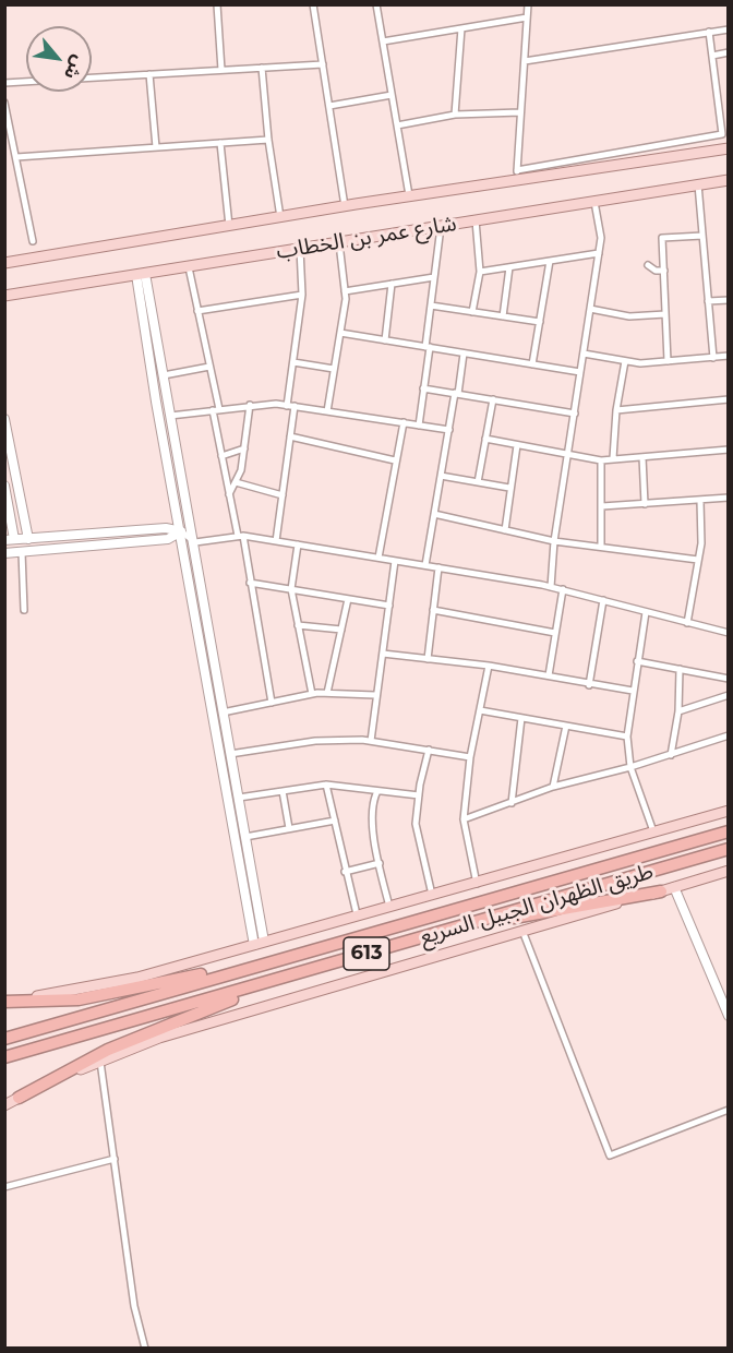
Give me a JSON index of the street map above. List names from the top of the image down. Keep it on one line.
{"streets":{"highway":["طريق الظهران الجبيل السريع","613"],"main road":["شارع عمر بن الخطاب"]},"north":"bottom right"}
